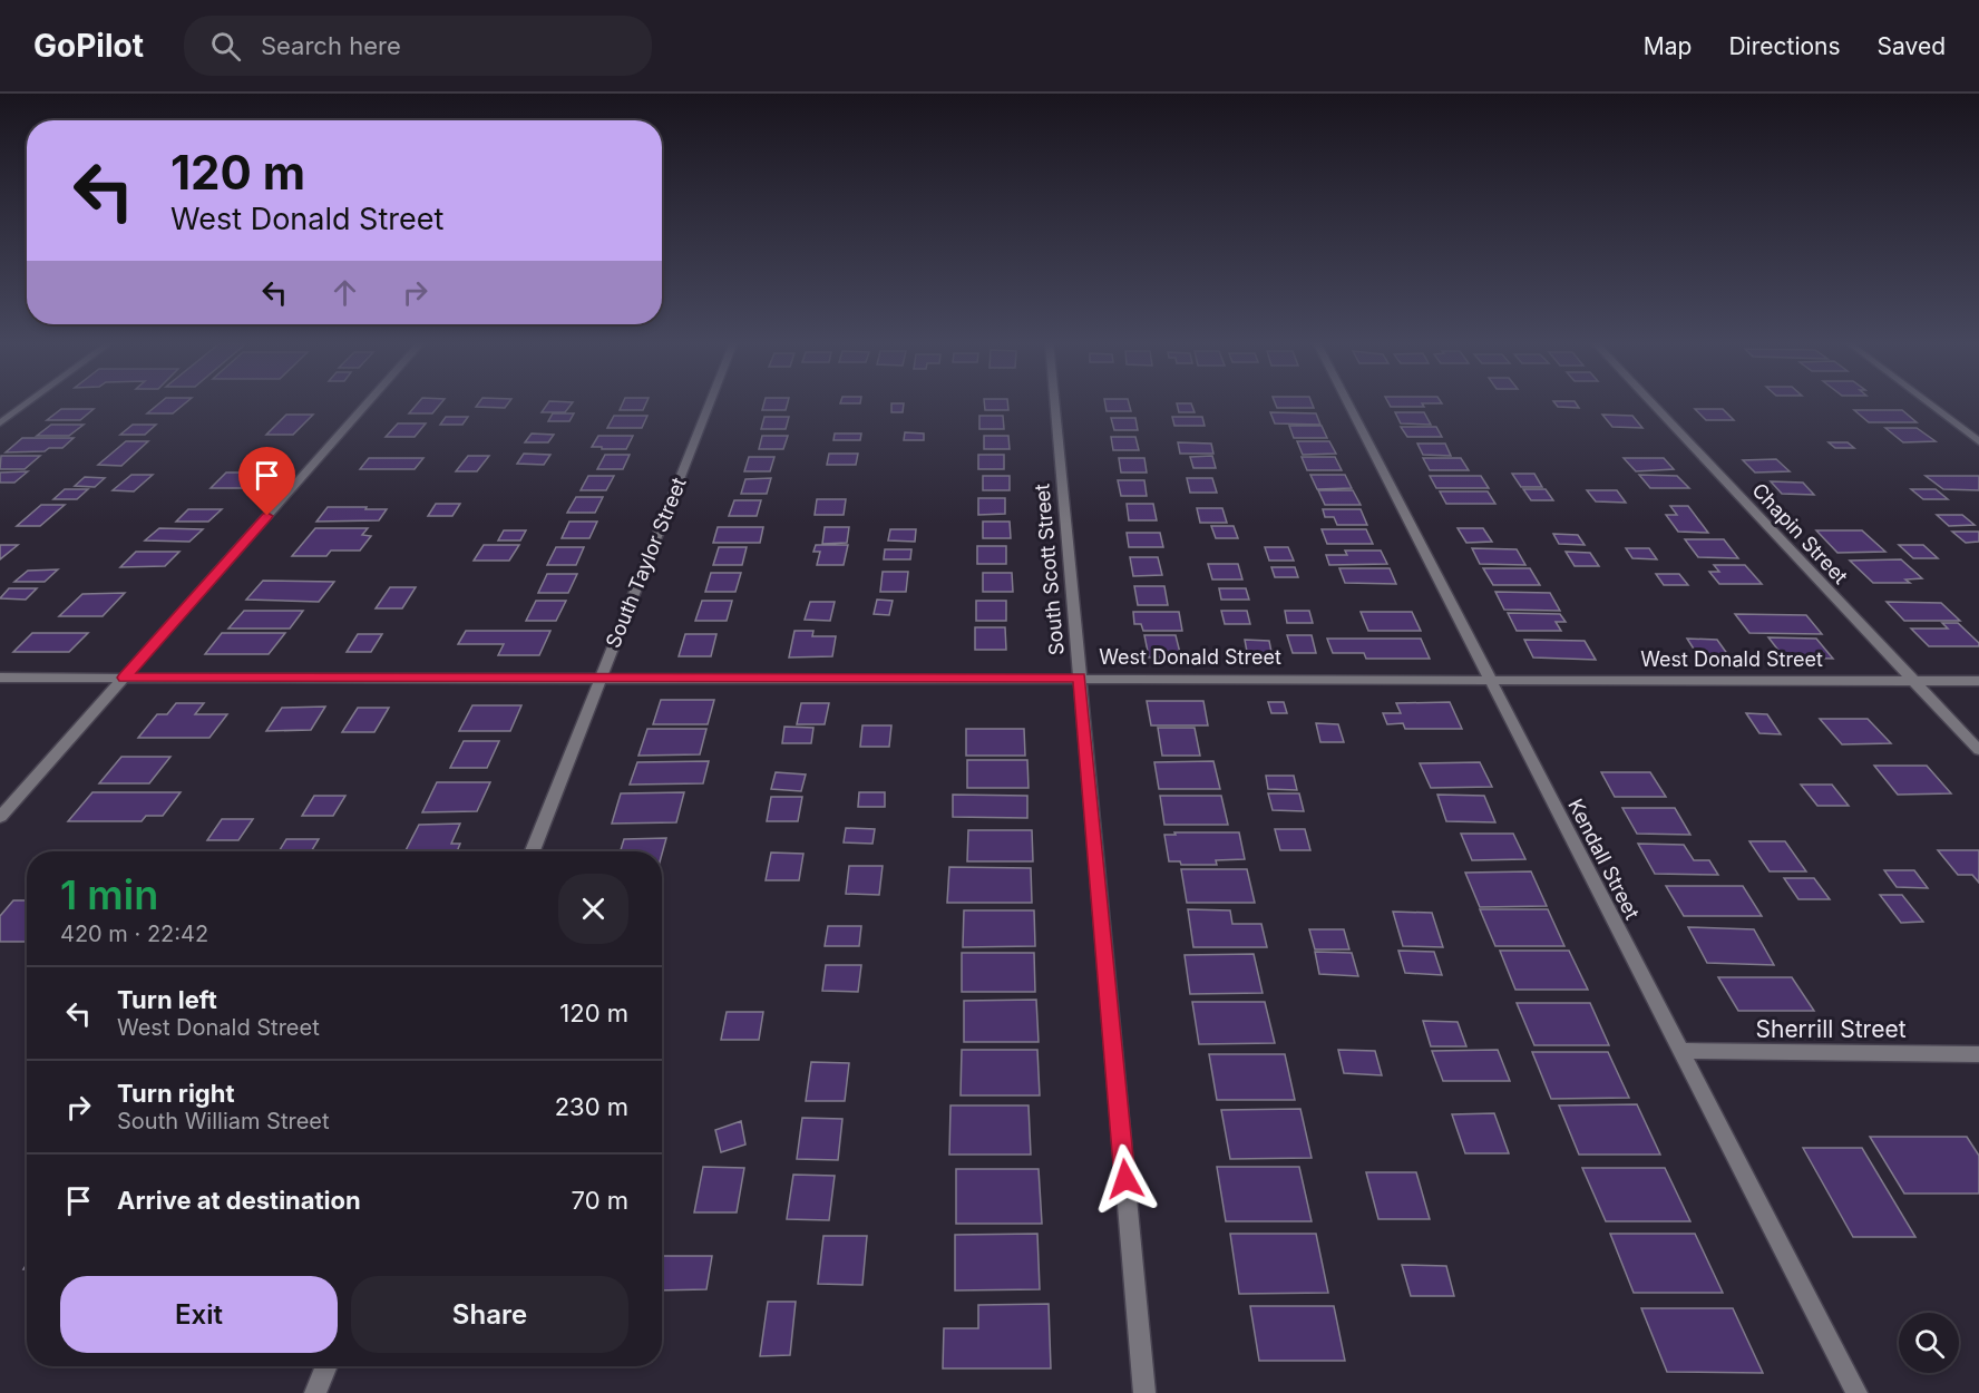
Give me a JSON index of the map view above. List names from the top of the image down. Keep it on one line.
{"streets":{"street":["Chapin Street","South Taylor Street","South Scott Street","West Donald Street","Kendall Street","Sherrill Street"]},"crossings":[["Chapin Street","West Donald Street"],["South Taylor Street","West Donald Street"],["South Scott Street","West Donald Street"],["West Donald Street","Kendall Street"],["Kendall Street","Sherrill Street"]],"page":{"header":"GoPilot","search":"Search here","nav":["Map","Directions","Saved"],"turn":["120 m","West Donald Street"],"heading":["1 min","420 m · 22:42"],"list":[{"name":"Turn left","note":"West Donald Street","value":"120 m"},{"name":"Turn right","note":"South William Street","value":"230 m"},{"name":"Arrive at destination","value":"70 m"}],"buttons":["Exit","Share"]}}
